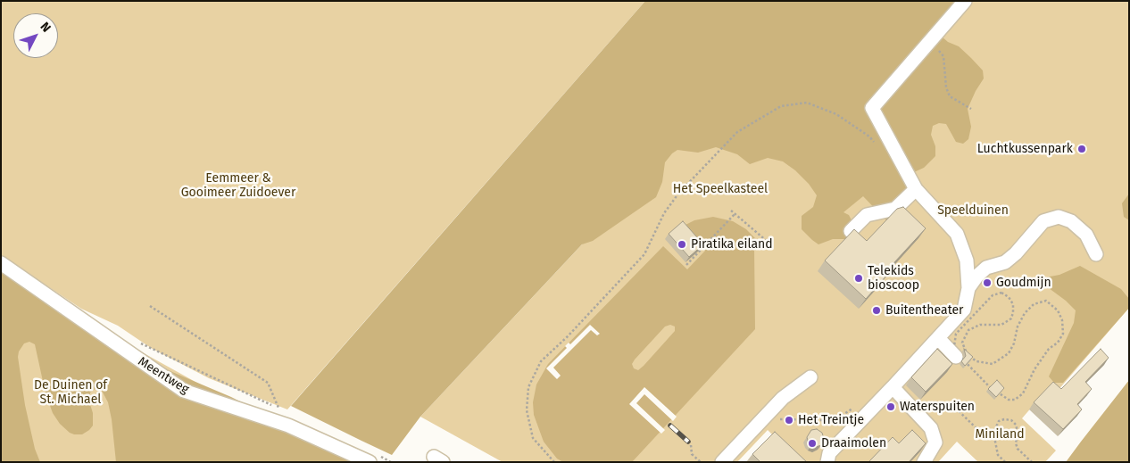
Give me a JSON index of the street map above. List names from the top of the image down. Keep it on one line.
{"streets":{"street":["Meentweg"]},"parks":["Eemmeer & Gooimeer Zuidoever","Het Speelkasteel","Speelduinen","De Duinen of St. Michael","Miniland"],"places":["Luchtkussenpark","Piratika eiland","Telekids bioscoop","Goudmijn","Buitentheater","Waterspuiten","Het Treintje","Draaimolen"],"north":"top right"}
